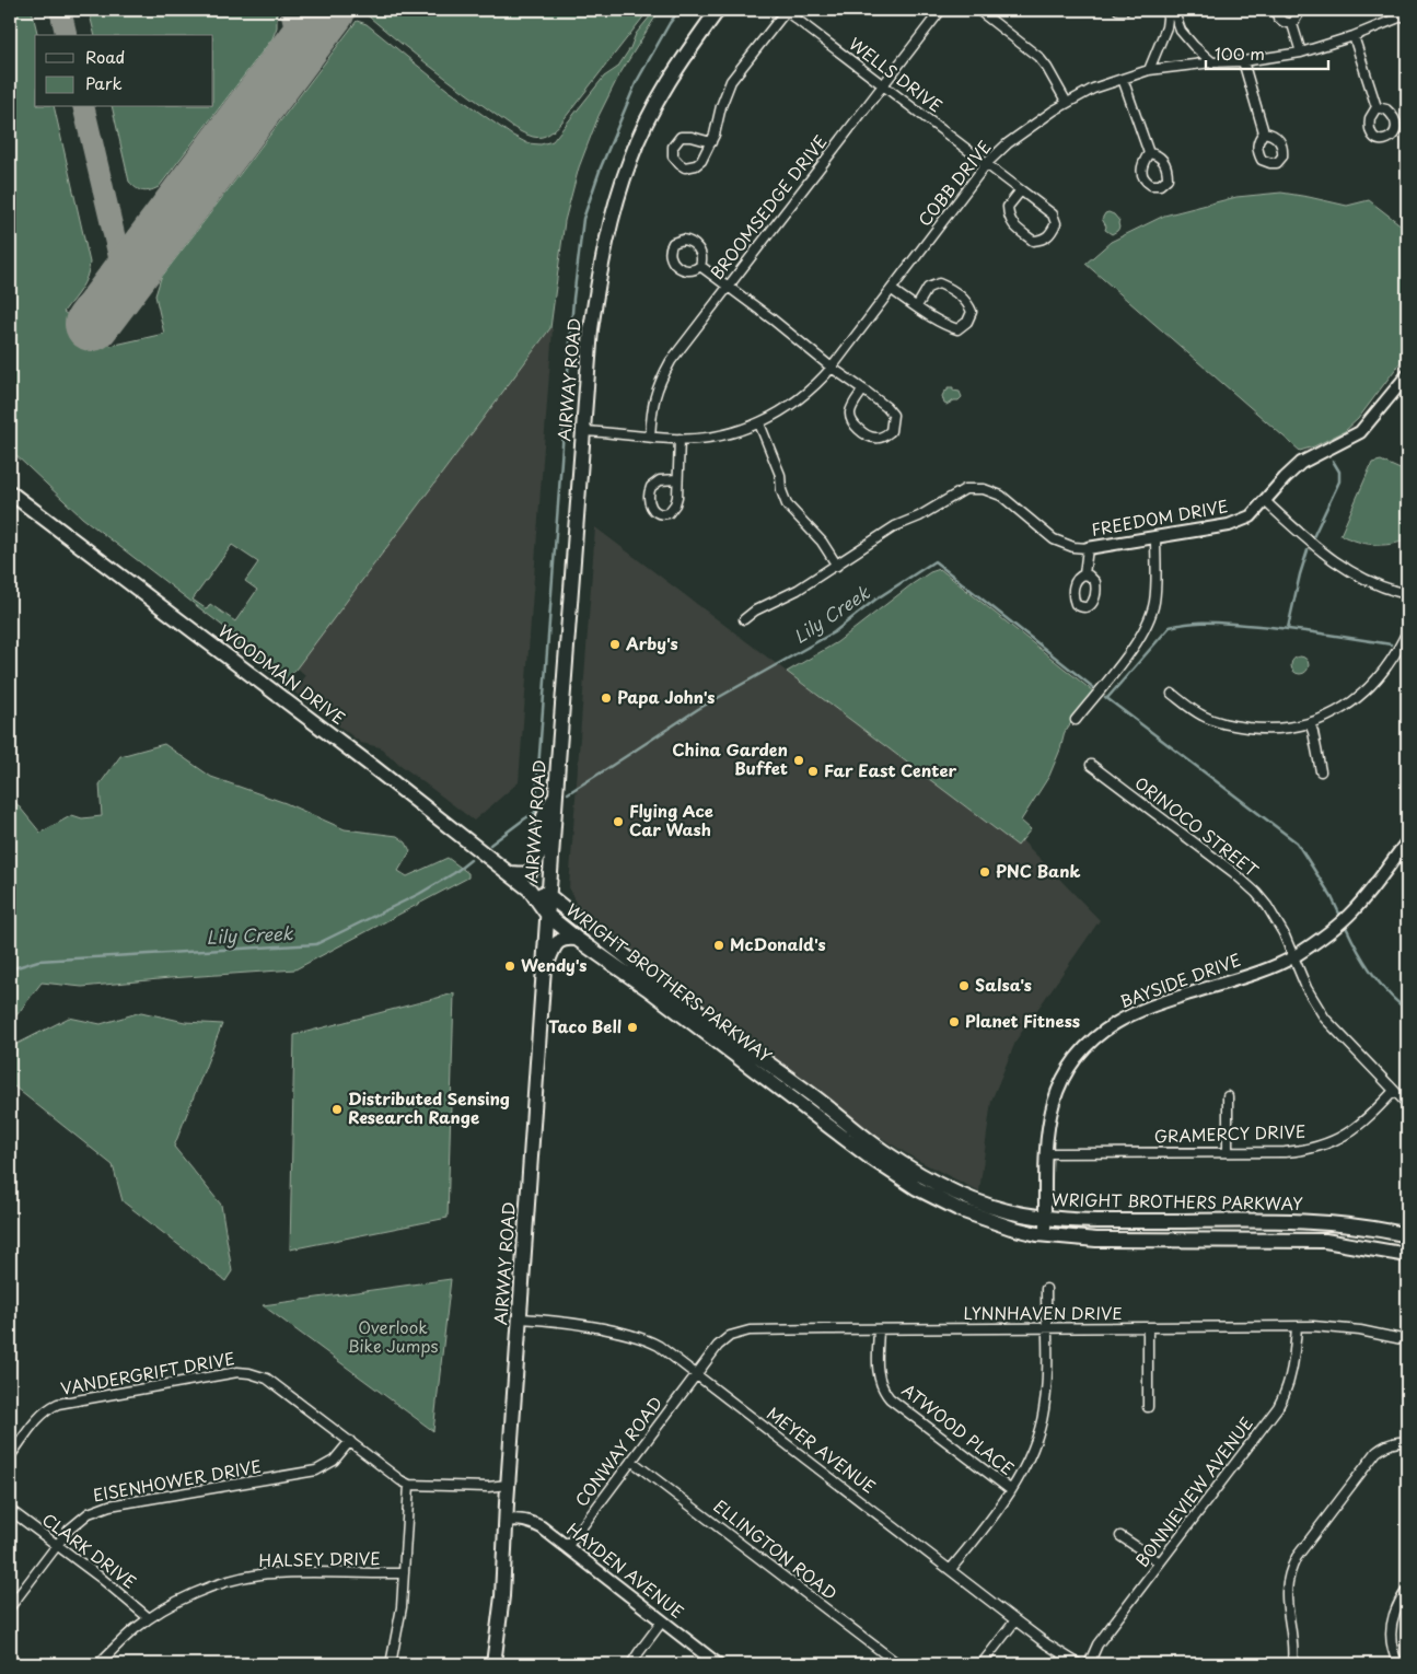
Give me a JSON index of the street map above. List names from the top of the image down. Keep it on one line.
{"streets":{"main road":["AIRWAY ROAD","WOODMAN DRIVE","WRIGHT BROTHERS PARKWAY"],"street":["WELLS DRIVE","COBB DRIVE","BROOMSEDGE DRIVE","FREEDOM DRIVE","ORINOCO STREET","BAYSIDE DRIVE","GRAMERCY DRIVE","LYNNHAVEN DRIVE","VANDERGRIFT DRIVE","ATWOOD PLACE","MEYER AVENUE","CONWAY ROAD","EISENHOWER DRIVE","BONNIEVIEW AVENUE","ELLINGTON ROAD","CLARK DRIVE","HALSEY DRIVE","HAYDEN AVENUE"]},"crossings":[["WELLS DRIVE","COBB DRIVE"],["WELLS DRIVE","BROOMSEDGE DRIVE"],["COBB DRIVE","BROOMSEDGE DRIVE"],["COBB DRIVE","AIRWAY ROAD"],["AIRWAY ROAD","WRIGHT BROTHERS PARKWAY"],["AIRWAY ROAD","MEYER AVENUE"],["AIRWAY ROAD","HAYDEN AVENUE"],["WOODMAN DRIVE","WRIGHT BROTHERS PARKWAY"],["ORINOCO STREET","BAYSIDE DRIVE"],["ORINOCO STREET","GRAMERCY DRIVE"],["BAYSIDE DRIVE","WRIGHT BROTHERS PARKWAY"],["BAYSIDE DRIVE","GRAMERCY DRIVE"],["LYNNHAVEN DRIVE","ATWOOD PLACE"],["LYNNHAVEN DRIVE","MEYER AVENUE"],["LYNNHAVEN DRIVE","CONWAY ROAD"],["LYNNHAVEN DRIVE","BONNIEVIEW AVENUE"],["VANDERGRIFT DRIVE","EISENHOWER DRIVE"],["MEYER AVENUE","CONWAY ROAD"],["CONWAY ROAD","ELLINGTON ROAD"],["CONWAY ROAD","HAYDEN AVENUE"],["EISENHOWER DRIVE","CLARK DRIVE"],["CLARK DRIVE","HALSEY DRIVE"]],"water":["Lily Creek"],"parks":["Overlook Bike Jumps"],"places":["Arby's","Papa John's","China Garden Buffet","Far East Center","Flying Ace Car Wash","PNC Bank","McDonald's","Wendy's","Salsa's","Planet Fitness","Taco Bell","Distributed Sensing Research Range"],"legend":["Road","Park"],"scale_bar":"100 m"}
